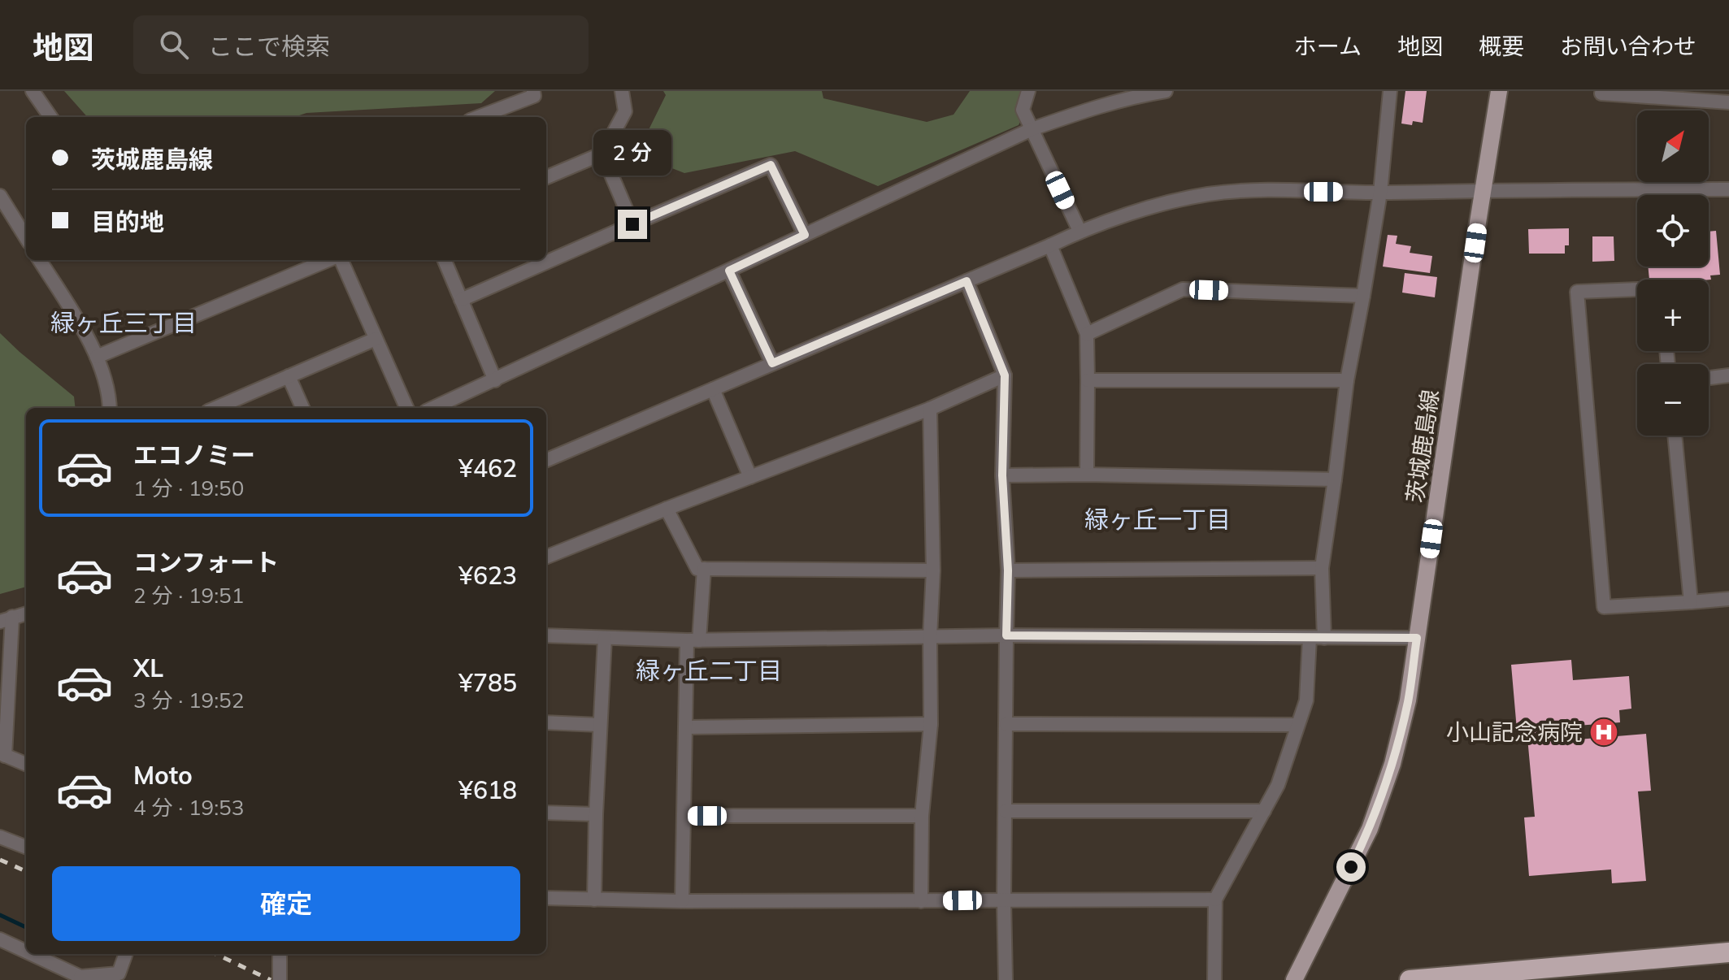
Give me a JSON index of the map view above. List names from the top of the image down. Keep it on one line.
{"streets":{"main road":["茨城鹿島線"]},"districts":["緑ヶ丘三丁目","緑ヶ丘一丁目","緑ヶ丘二丁目"],"places":{"hospital":["小山記念病院"]},"north":"top right","page":{"header":"地図","search":"ここで検索","nav":["ホーム","地図","概要","お問い合わせ"],"map_buttons":["+","−"],"banner":["茨城鹿島線","目的地"],"bubble":"2 分","list":[{"name":"エコノミー","note":"1 分 · 19:50","value":"¥462"},{"name":"コンフォート","note":"2 分 · 19:51","value":"¥623"},{"name":"XL","note":"3 分 · 19:52","value":"¥785"},{"name":"Moto","note":"4 分 · 19:53","value":"¥618"}],"buttons":"確定"}}
